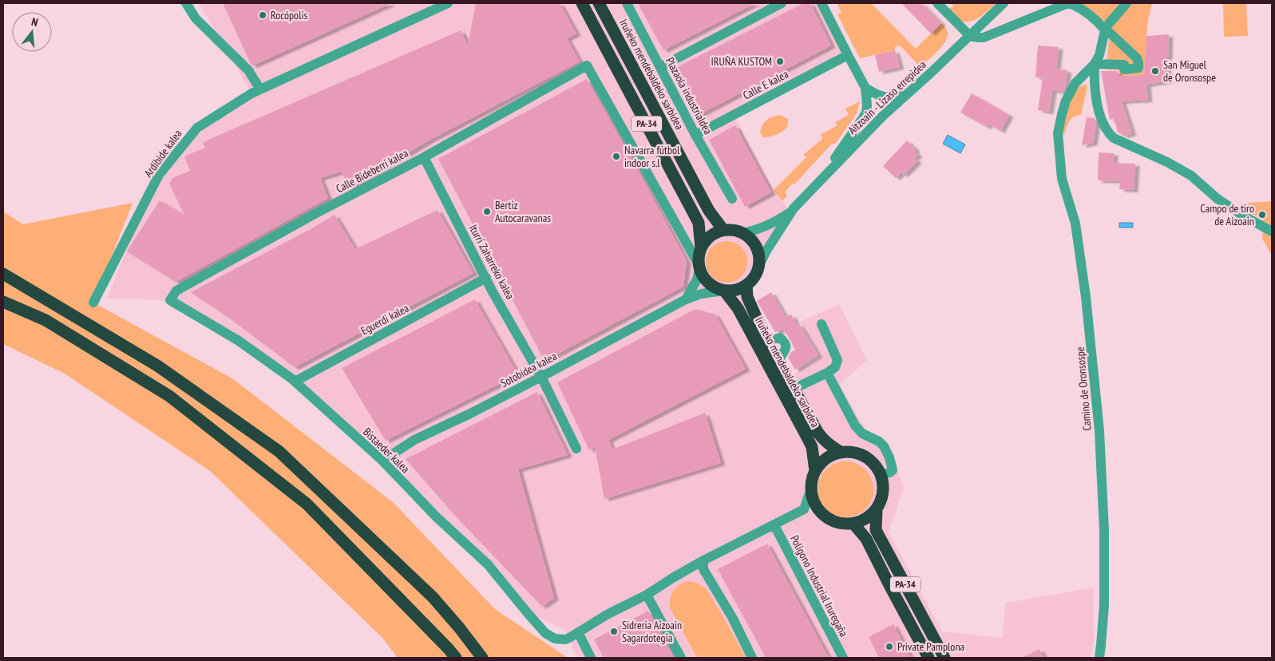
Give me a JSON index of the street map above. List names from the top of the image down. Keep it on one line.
{"streets":{"highway":["Iruñeko mendebaldeko sarbidea","PA-34"],"street":["Calle E kalea","Plazaola industrialdea","Aitzoain - Lizaso errepidea","Ardibide kalea","Calle Bideberri kalea","Iturri Zaharreko kalea","Eguerdi kalea","Sotobidea kalea","Camino de Oronsospe","Bistaeder kalea","Polígono Industrial Iruregaña"]},"crossings":[["Iruñeko mendebaldeko sarbidea","PA-34"],["Iruñeko mendebaldeko sarbidea","Calle Bideberri kalea"],["Iruñeko mendebaldeko sarbidea","Sotobidea kalea"],["Calle E kalea","Plazaola industrialdea"],["PA-34","Calle Bideberri kalea"],["PA-34","Sotobidea kalea"],["Calle Bideberri kalea","Iturri Zaharreko kalea"],["Calle Bideberri kalea","Sotobidea kalea"],["Calle Bideberri kalea","Bistaeder kalea"],["Iturri Zaharreko kalea","Eguerdi kalea"],["Iturri Zaharreko kalea","Sotobidea kalea"],["Eguerdi kalea","Bistaeder kalea"],["Sotobidea kalea","Bistaeder kalea"]],"places":["Rocópolis","IRUÑA KUSTOM","San Miguel de Oronsospe","Navarra fútbol indoor s.l","Bertiz Autocaravanas","Campo de tiro de Aizoain","Sidreria Aizoain Sagardotegia","Private Pamplona"],"north":"top"}
